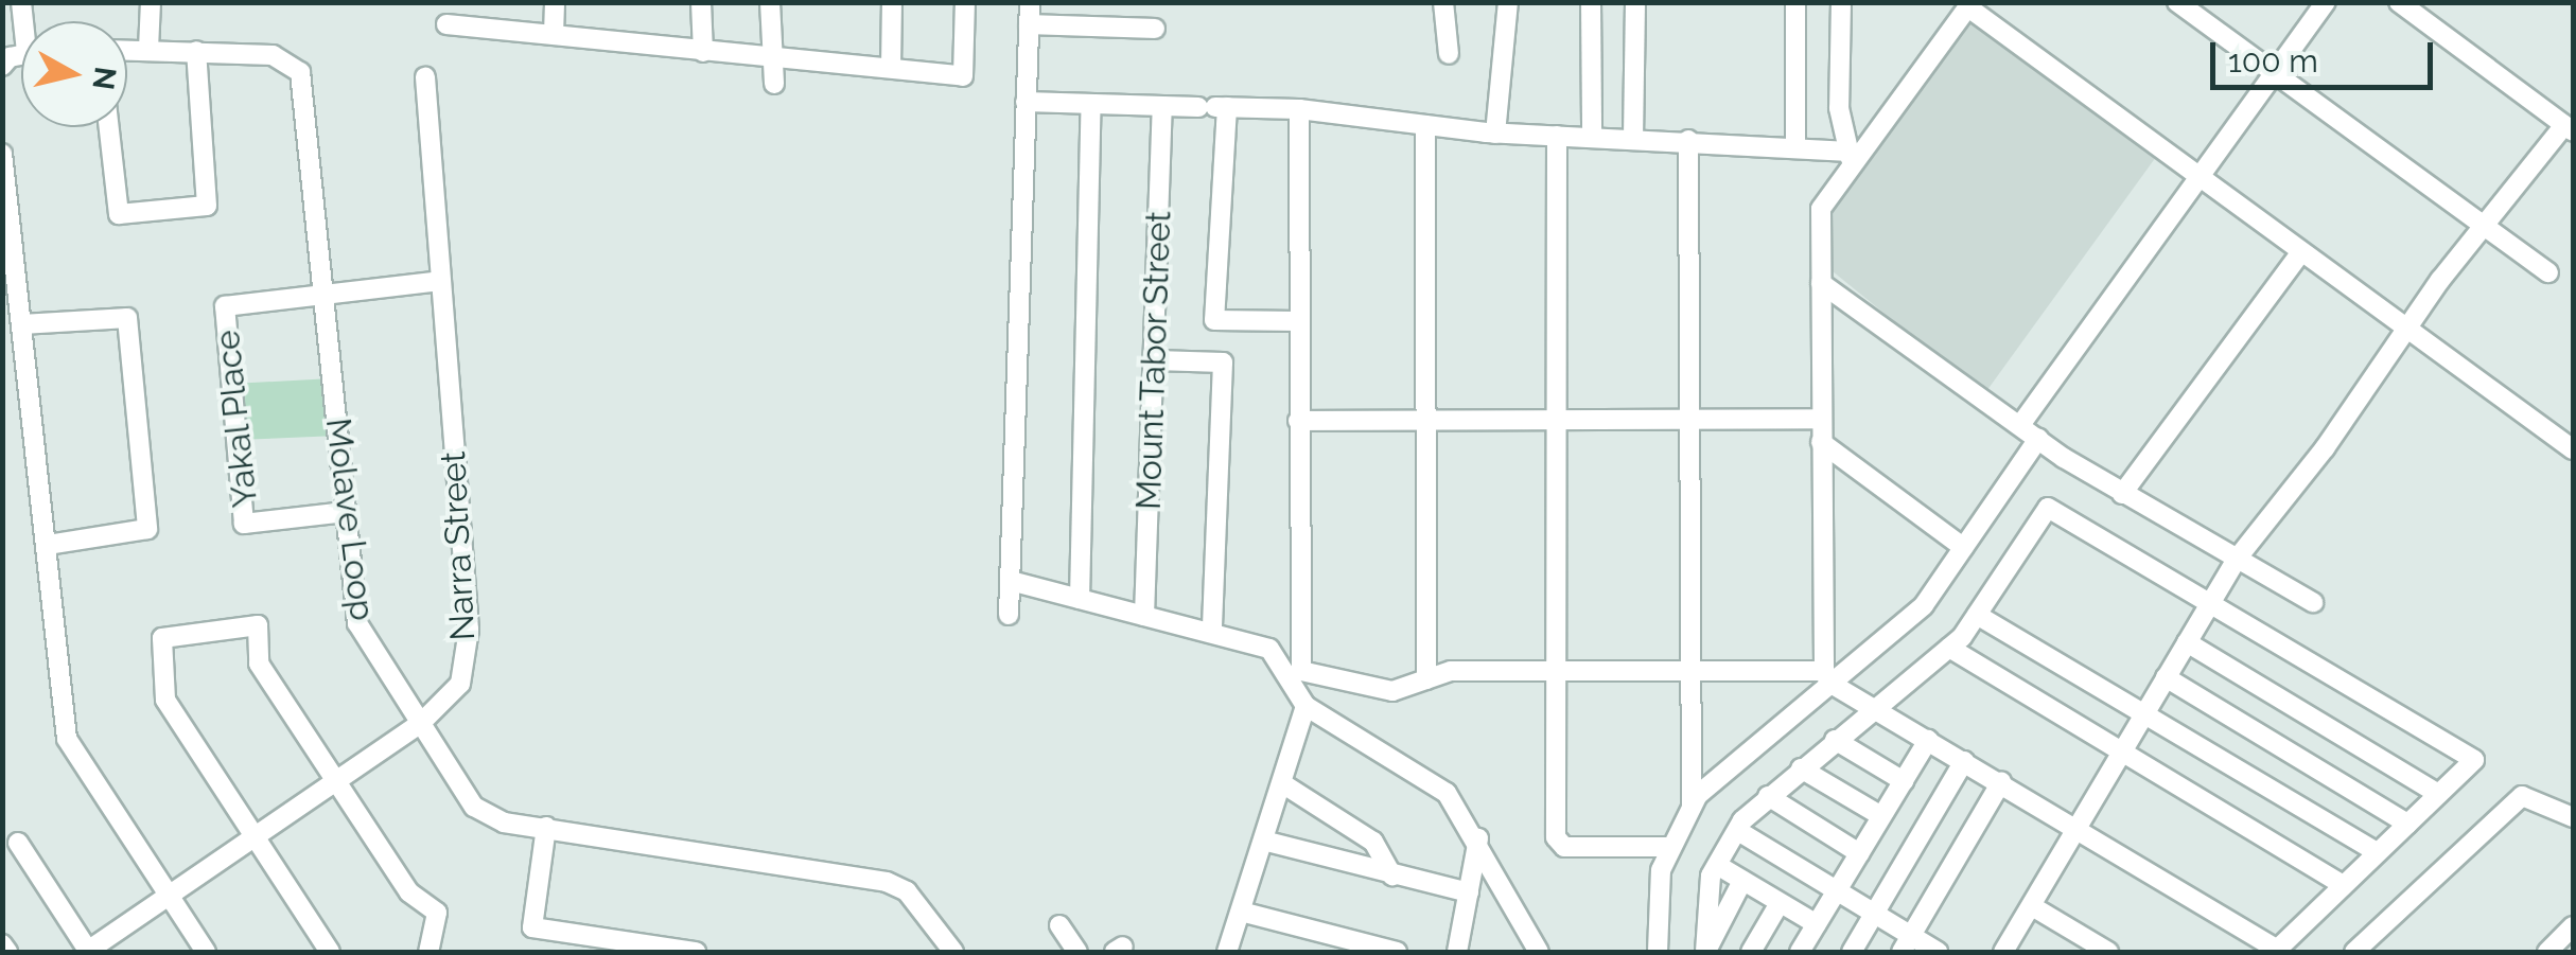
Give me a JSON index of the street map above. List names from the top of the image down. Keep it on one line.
{"streets":{"street":["Mount Tabor Street","Yakal Place","Molave Loop","Narra Street"]},"crossings":[["Yakal Place","Molave Loop"],["Yakal Place","Narra Street"],["Molave Loop","Narra Street"]],"scale_bar":"100 m","north":"right"}
